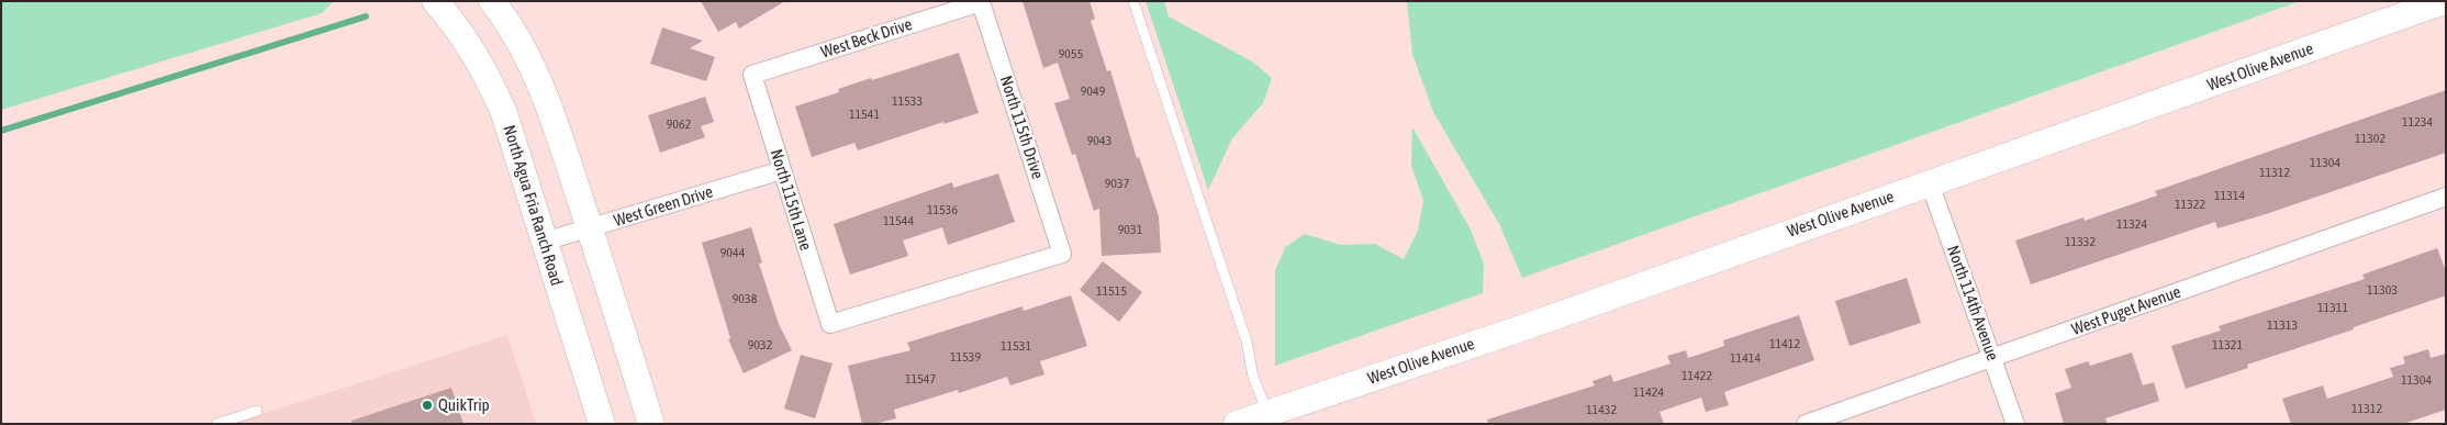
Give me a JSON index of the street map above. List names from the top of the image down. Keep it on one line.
{"streets":{"main road":["West Olive Avenue","North Agua Fria Ranch Road"],"street":["West Beck Drive","North 115th Drive","North 115th Lane","West Green Drive","North 114th Avenue","West Puget Avenue"]},"crossings":[["West Beck Drive","North 115th Drive"],["West Beck Drive","North 115th Lane"],["West Olive Avenue","North 114th Avenue"],["North 115th Drive","North 115th Lane"],["North 115th Lane","West Green Drive"],["North Agua Fria Ranch Road","West Green Drive"],["North 114th Avenue","West Puget Avenue"]],"places":["QuikTrip"],"house_numbers":["9055","9049","11533","11541","11234","9062","11302","9043","11304","11312","9037","11314","11322","11536","11544","11324","9031","11332","9044","11303","11515","9038","11311","11313","11412","9032","11321","11531","11539","11414","11422","11547","11304","11424","11312","11432"]}
